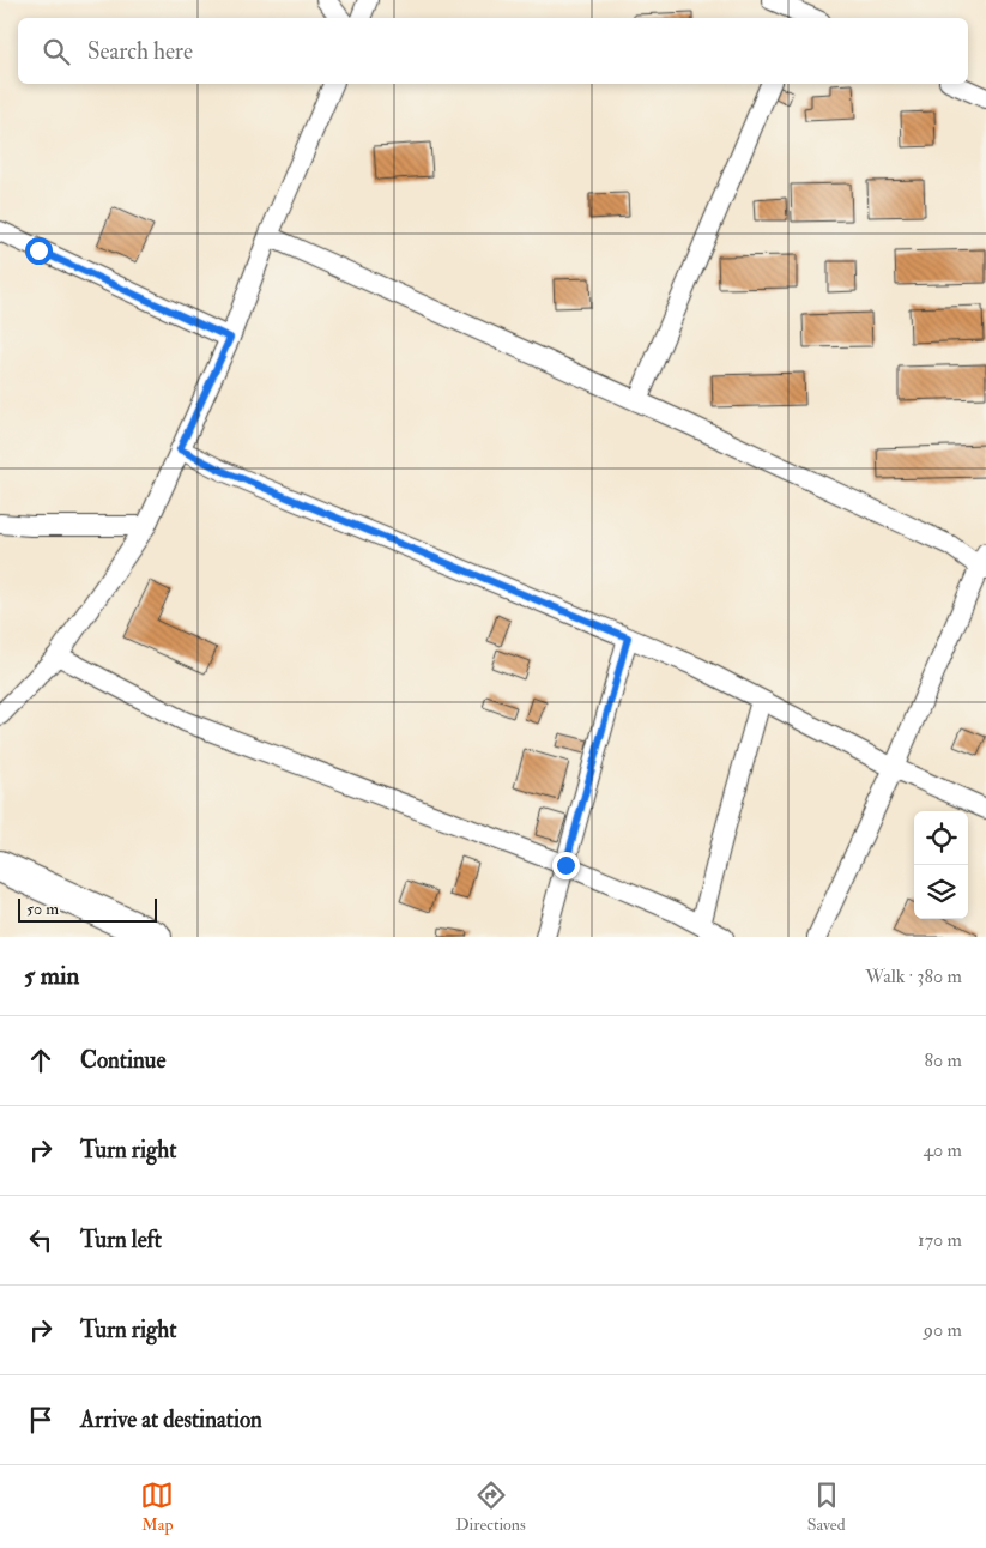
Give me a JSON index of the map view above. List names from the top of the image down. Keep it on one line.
{"scale_bar":"50 m","page":{"search":"Search here","scale":"50 m","heading":["5 min","Walk · 380 m"],"list":[["Continue","80 m"],["Turn right","40 m"],["Turn left","170 m"],["Turn right","90 m"],"Arrive at destination"],"nav":["Map","Directions","Saved"]}}
